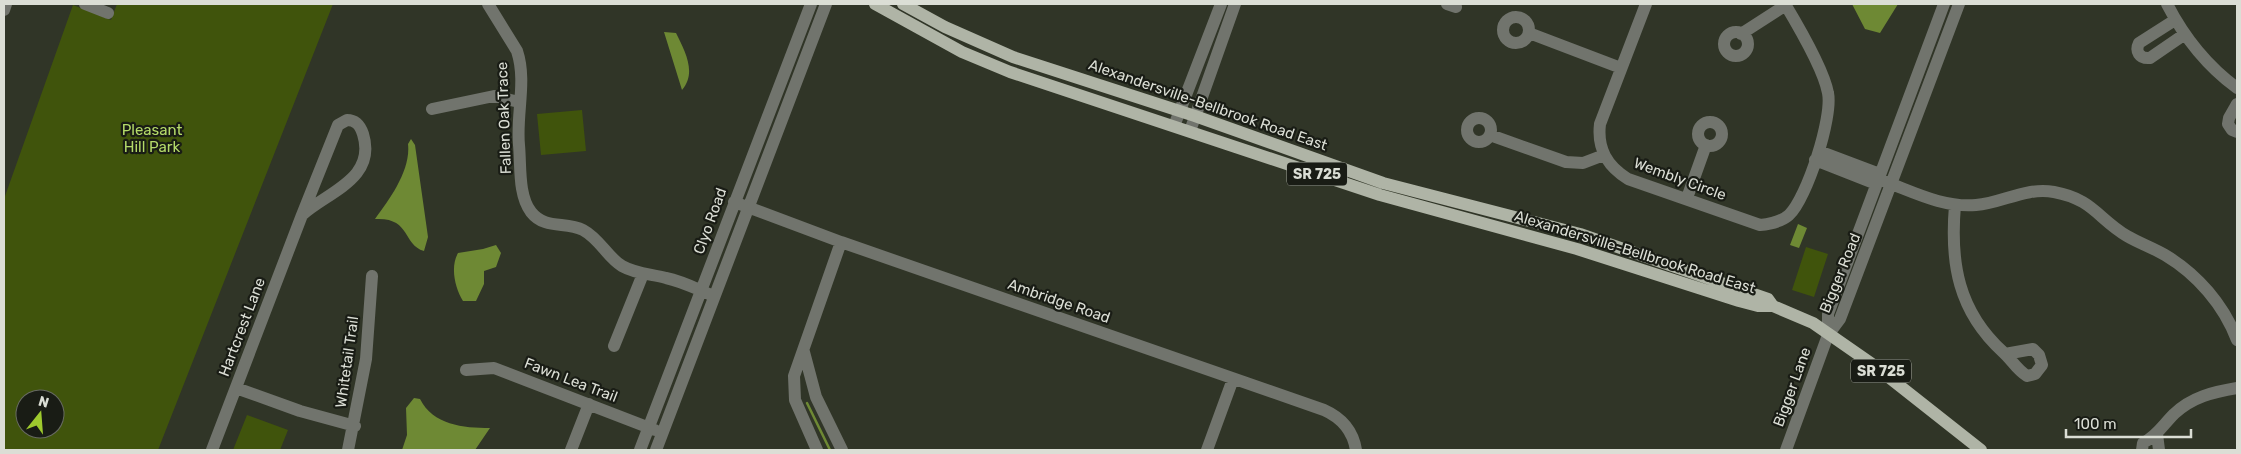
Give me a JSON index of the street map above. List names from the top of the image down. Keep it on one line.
{"streets":{"main road":["Alexandersville-Bellbrook Road East","SR 725"],"street":["Fallen Oak Trace","Wembly Circle","Clyo Road","Bigger Road","Ambridge Road","Hartcrest Lane","Whitetail Trail","Fawn Lea Trail","Bigger Lane"]},"crossings":[["Alexandersville-Bellbrook Road East","SR 725"],["Fallen Oak Trace","Clyo Road"],["SR 725","Bigger Road"],["SR 725","Bigger Lane"],["Clyo Road","Ambridge Road"],["Clyo Road","Fawn Lea Trail"],["Bigger Road","Bigger Lane"]],"parks":["Pleasant Hill Park"],"scale_bar":"100 m","north":"top"}
